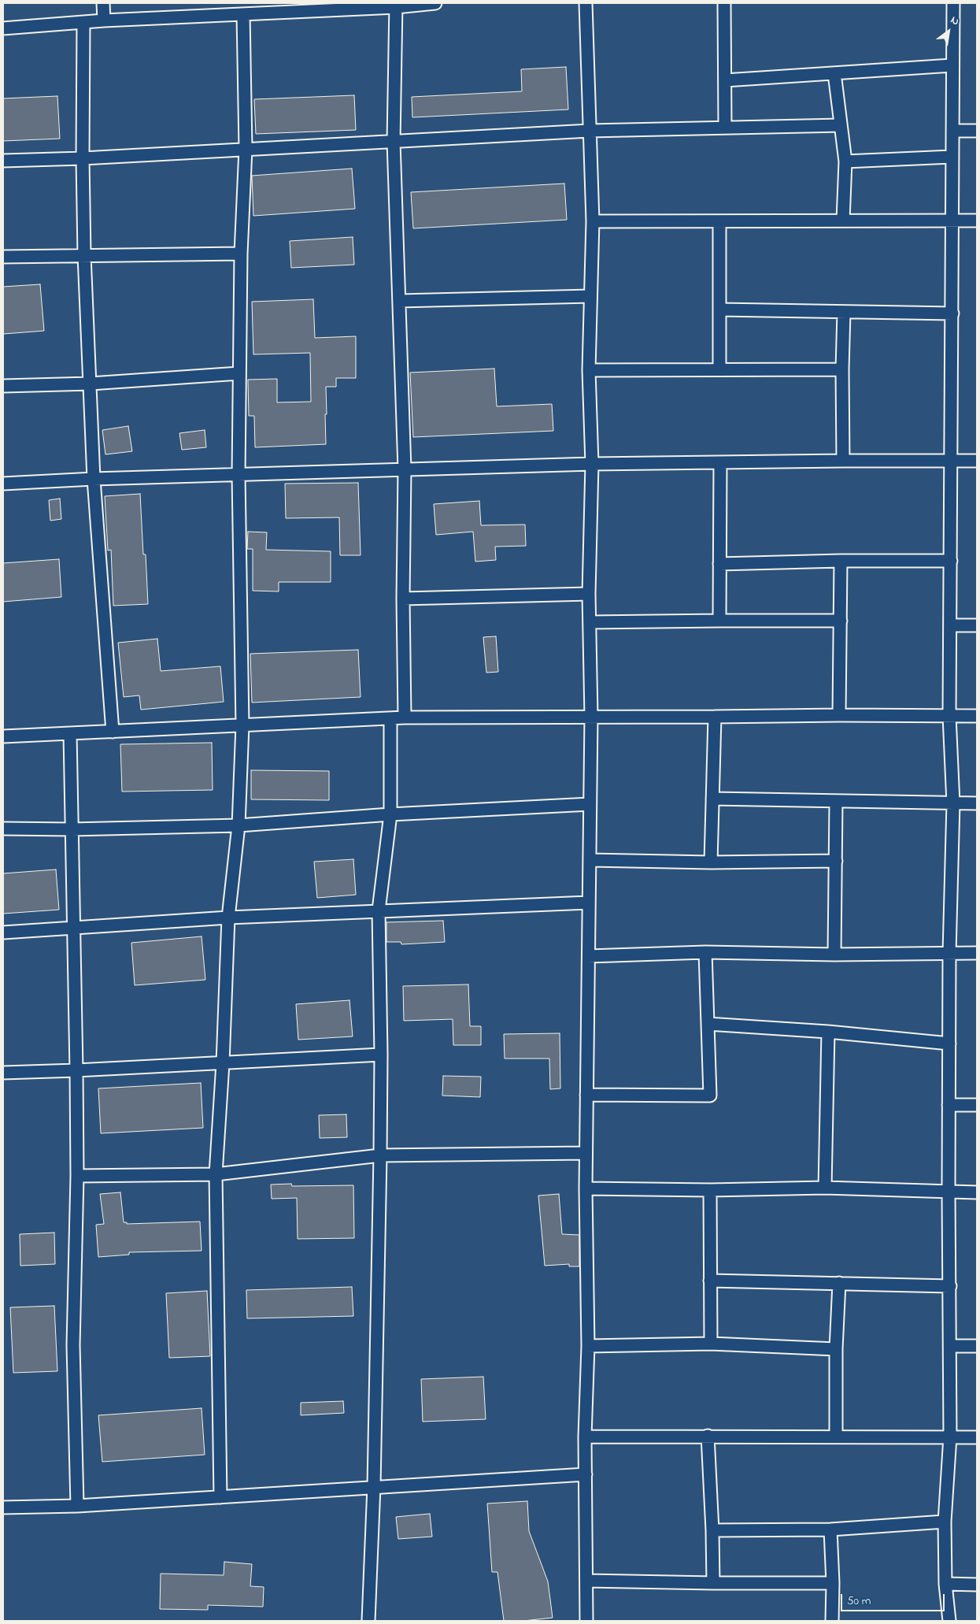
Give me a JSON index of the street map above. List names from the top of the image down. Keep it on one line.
{"scale_bar":"50 m","north":"top right"}
